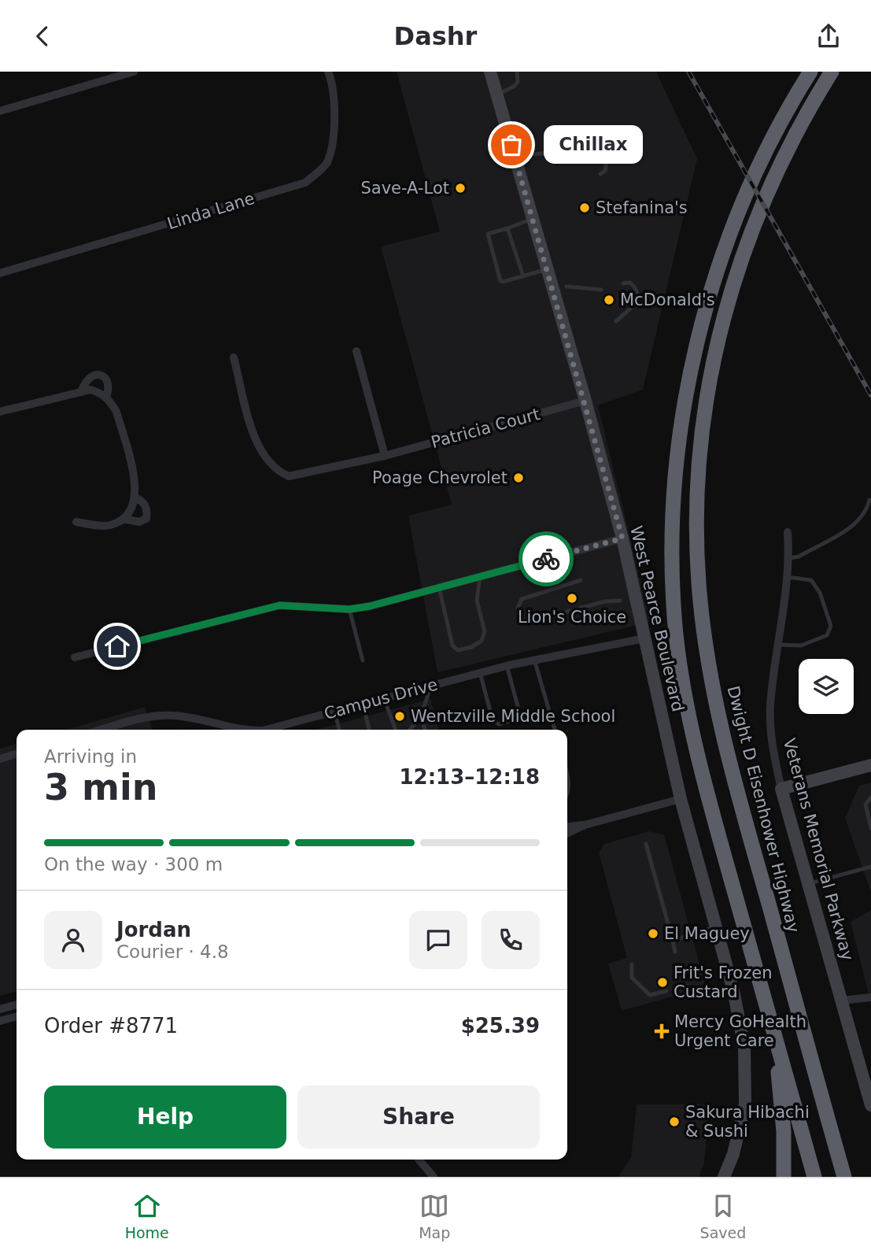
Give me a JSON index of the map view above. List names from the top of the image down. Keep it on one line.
{"streets":{"highway":["Dwight D Eisenhower Highway"],"main road":["West Pearce Boulevard","Veterans Memorial Parkway"],"street":["Linda Lane","Patricia Court","Campus Drive"]},"crossings":[["Patricia Court","West Pearce Boulevard"],["West Pearce Boulevard","Campus Drive"]],"places":{"other":["Chillax","Save-A-Lot","Stefanina's","McDonald's","Poage Chevrolet","Lion's Choice","Wentzville Middle School","El Maguey","Frit's Frozen Custard","Sakura Hibachi & Sushi"],"health":["Mercy GoHealth Urgent Care"]},"page":{"header":"Dashr","bubble":"Chillax","heading":["3 min","Arriving in","12:13–12:18"],"panel":["Jordan","Courier · 4.8","Order #8771","$25.39"],"bar":"On the way · 300 m","buttons":["Help","Share"],"tabs":["Home","Map","Saved"]}}
